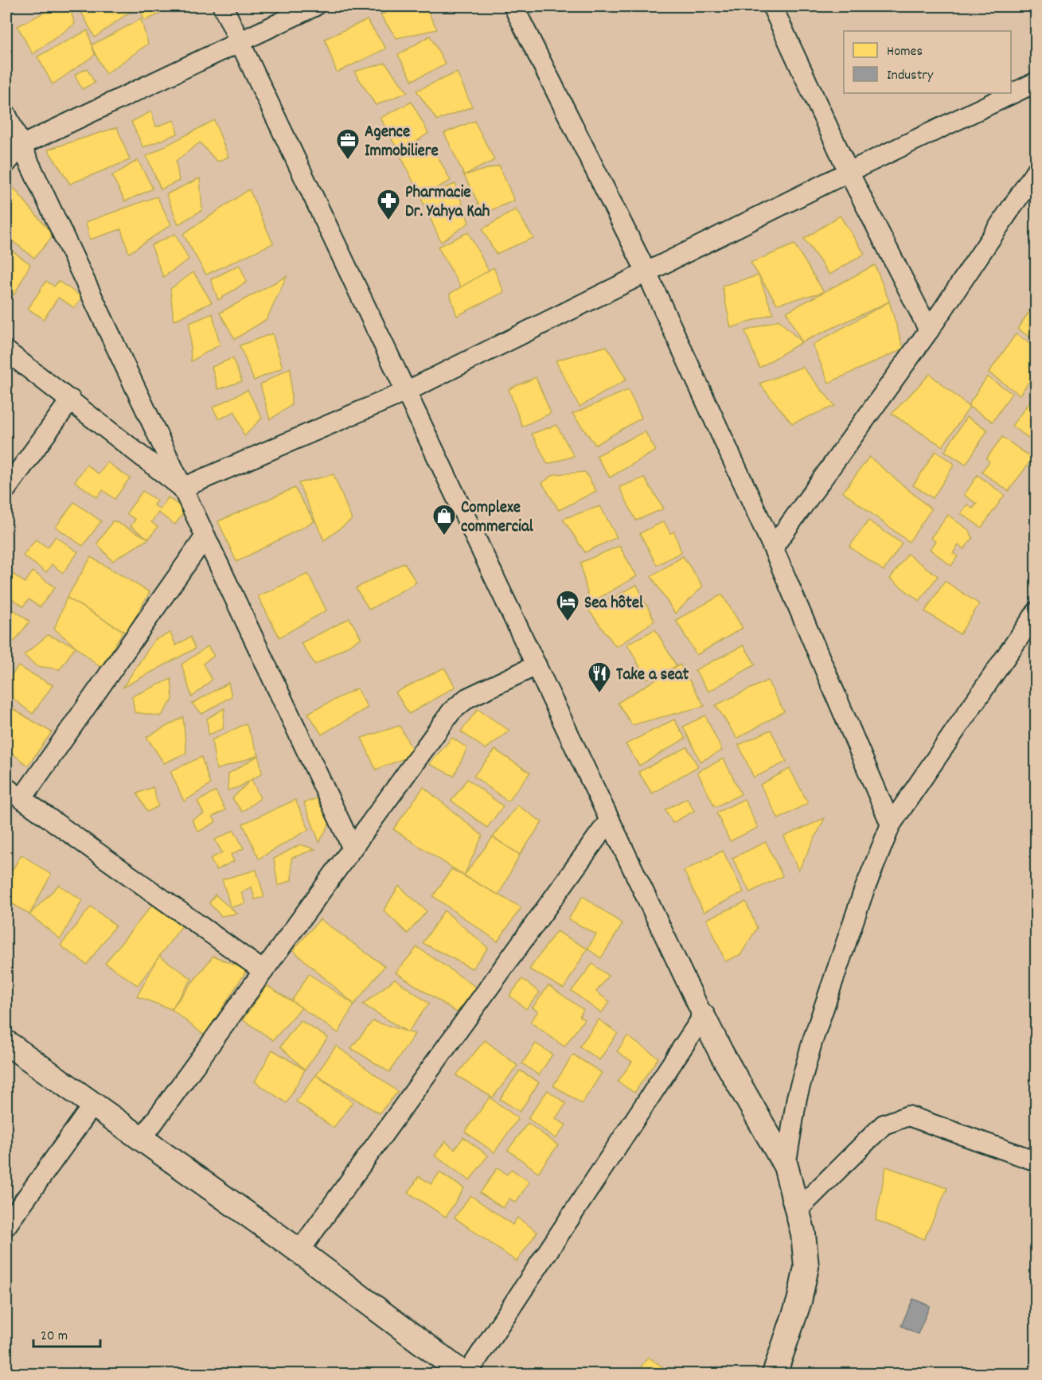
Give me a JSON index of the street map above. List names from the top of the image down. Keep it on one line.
{"places":{"office":["Agence Immobiliere"],"pharmacy":["Pharmacie Dr. Yahya Kah"],"shop":["Complexe commercial"],"hotel":["Sea hôtel"],"restaurant":["Take a seat"]},"legend":["Homes","Industry"],"scale_bar":"20 m"}
